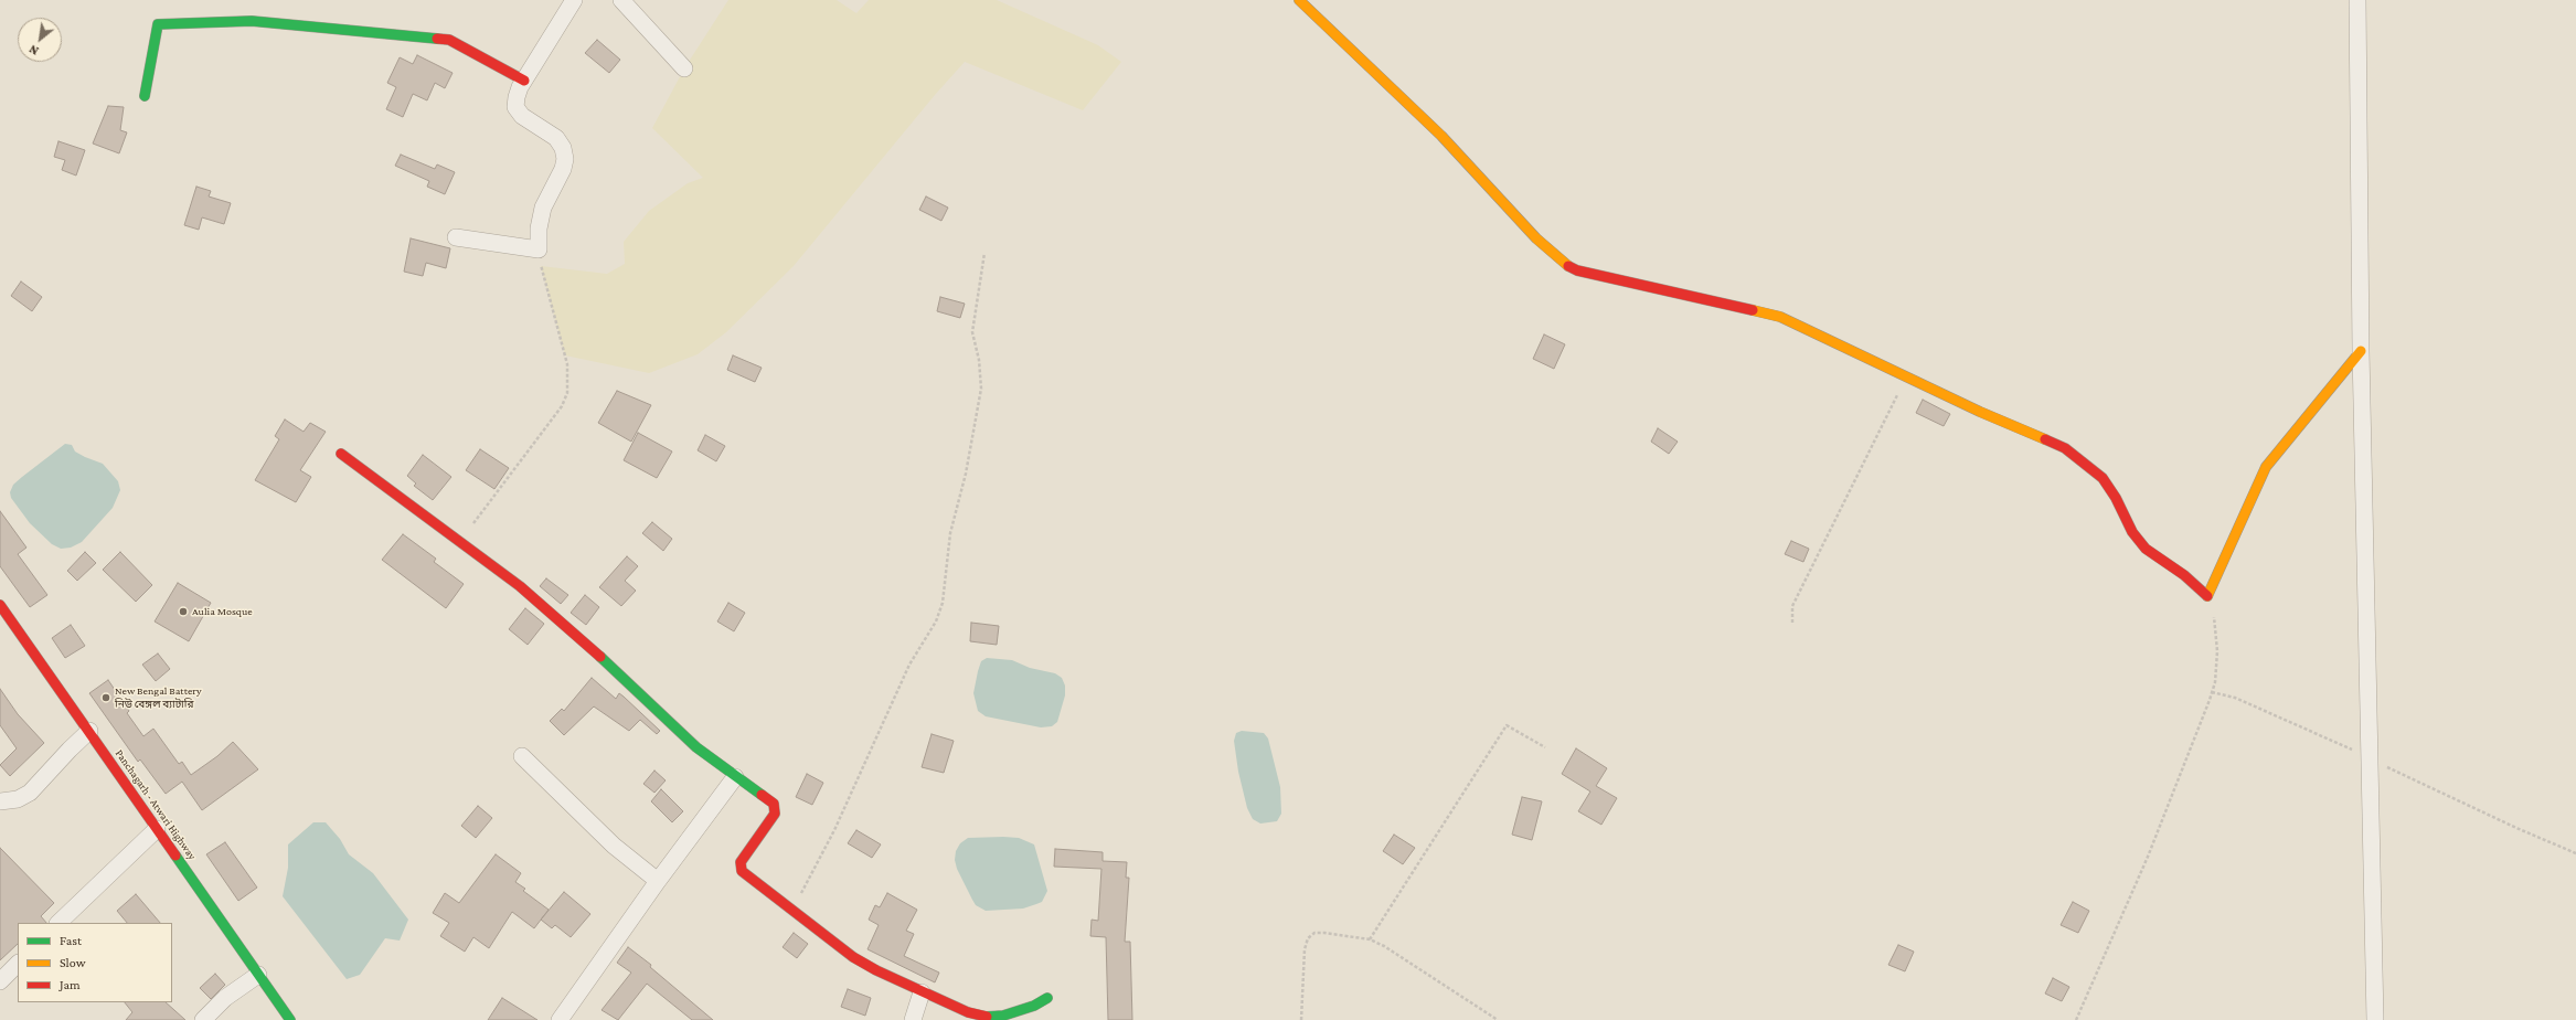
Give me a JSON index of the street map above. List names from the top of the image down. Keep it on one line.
{"streets":{"street":["Panchagarh - Atwari Highway"]},"places":["Aulia Mosque","New Bengal Battery নিউ বেঙ্গল ব্যাটারি"],"legend":["Fast","Slow","Jam"],"north":"bottom left"}
